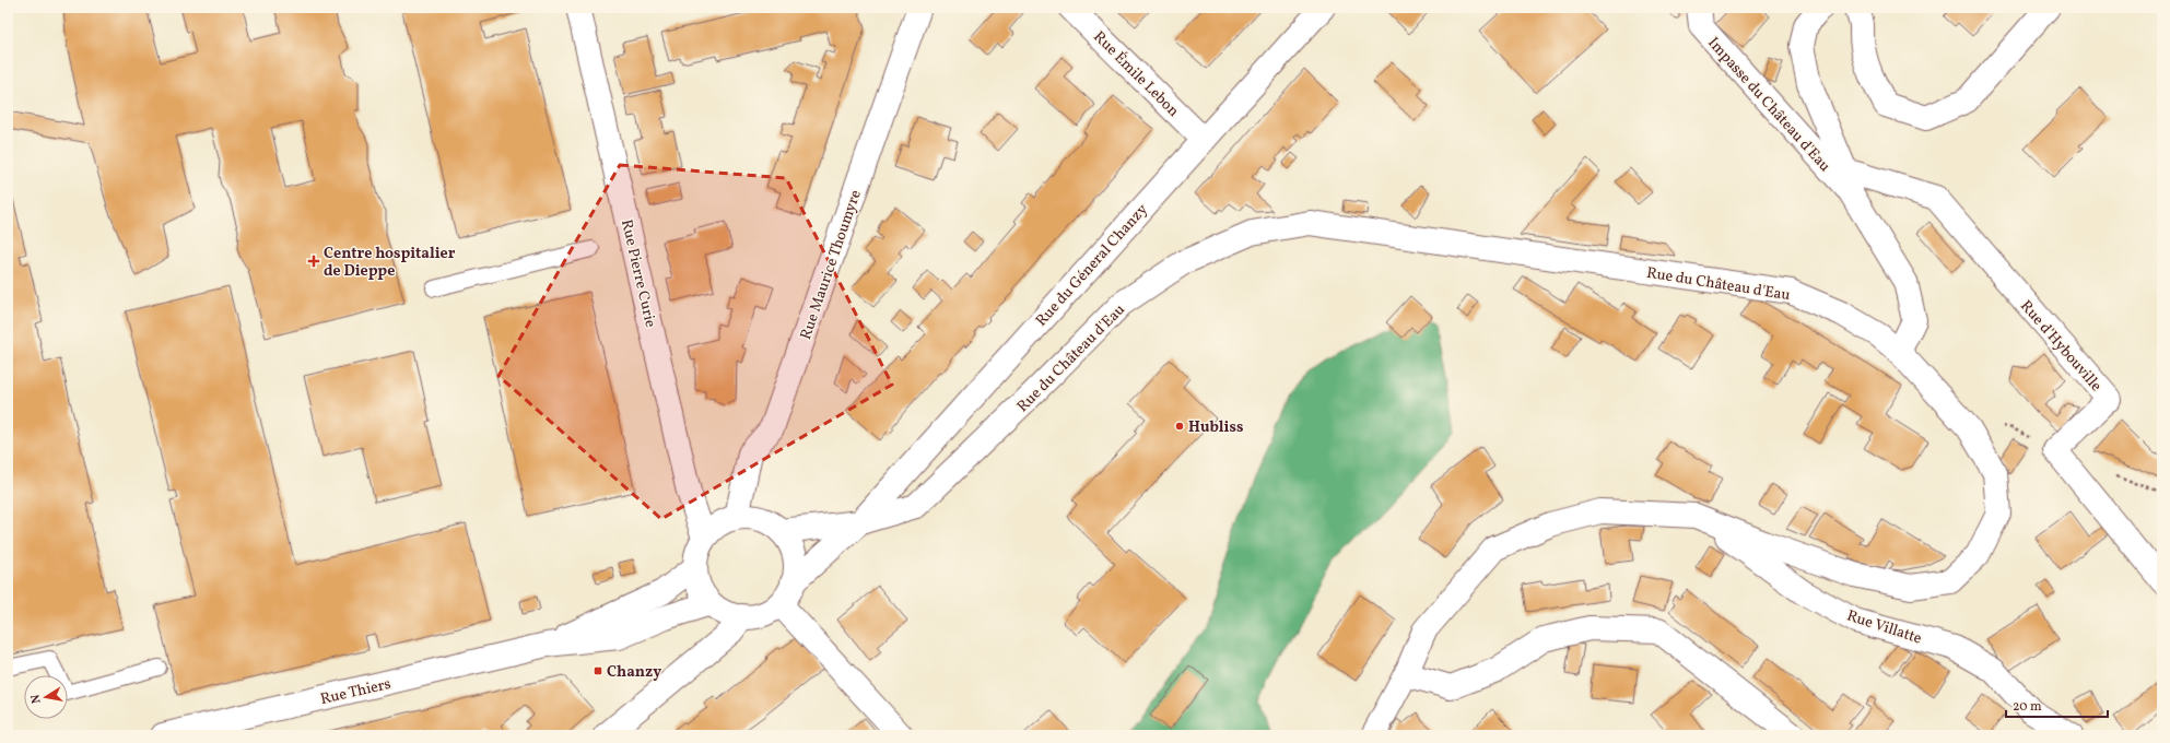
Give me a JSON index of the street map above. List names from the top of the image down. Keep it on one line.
{"streets":{"street":["Rue Émile Lebon","Impasse du Château d'Eau","Rue Maurice Thoumyre","Rue du Géneral Chanzy","Rue Pierre Curie","Rue du Château d'Eau","Rue d'Hybouville","Rue Villatte","Rue Thiers"]},"crossings":[["Rue Émile Lebon","Rue du Géneral Chanzy"],["Rue Maurice Thoumyre","Rue du Géneral Chanzy"],["Rue Maurice Thoumyre","Rue Pierre Curie"],["Rue Maurice Thoumyre","Rue Thiers"],["Rue du Géneral Chanzy","Rue Pierre Curie"],["Rue du Géneral Chanzy","Rue du Château d'Eau"],["Rue du Géneral Chanzy","Rue Thiers"],["Rue Pierre Curie","Rue Thiers"],["Rue du Château d'Eau","Rue Villatte"]],"places":{"health":["Centre hospitalier de Dieppe"],"other":["Hubliss"],"transit":["Chanzy"]},"scale_bar":"20 m","north":"left"}
